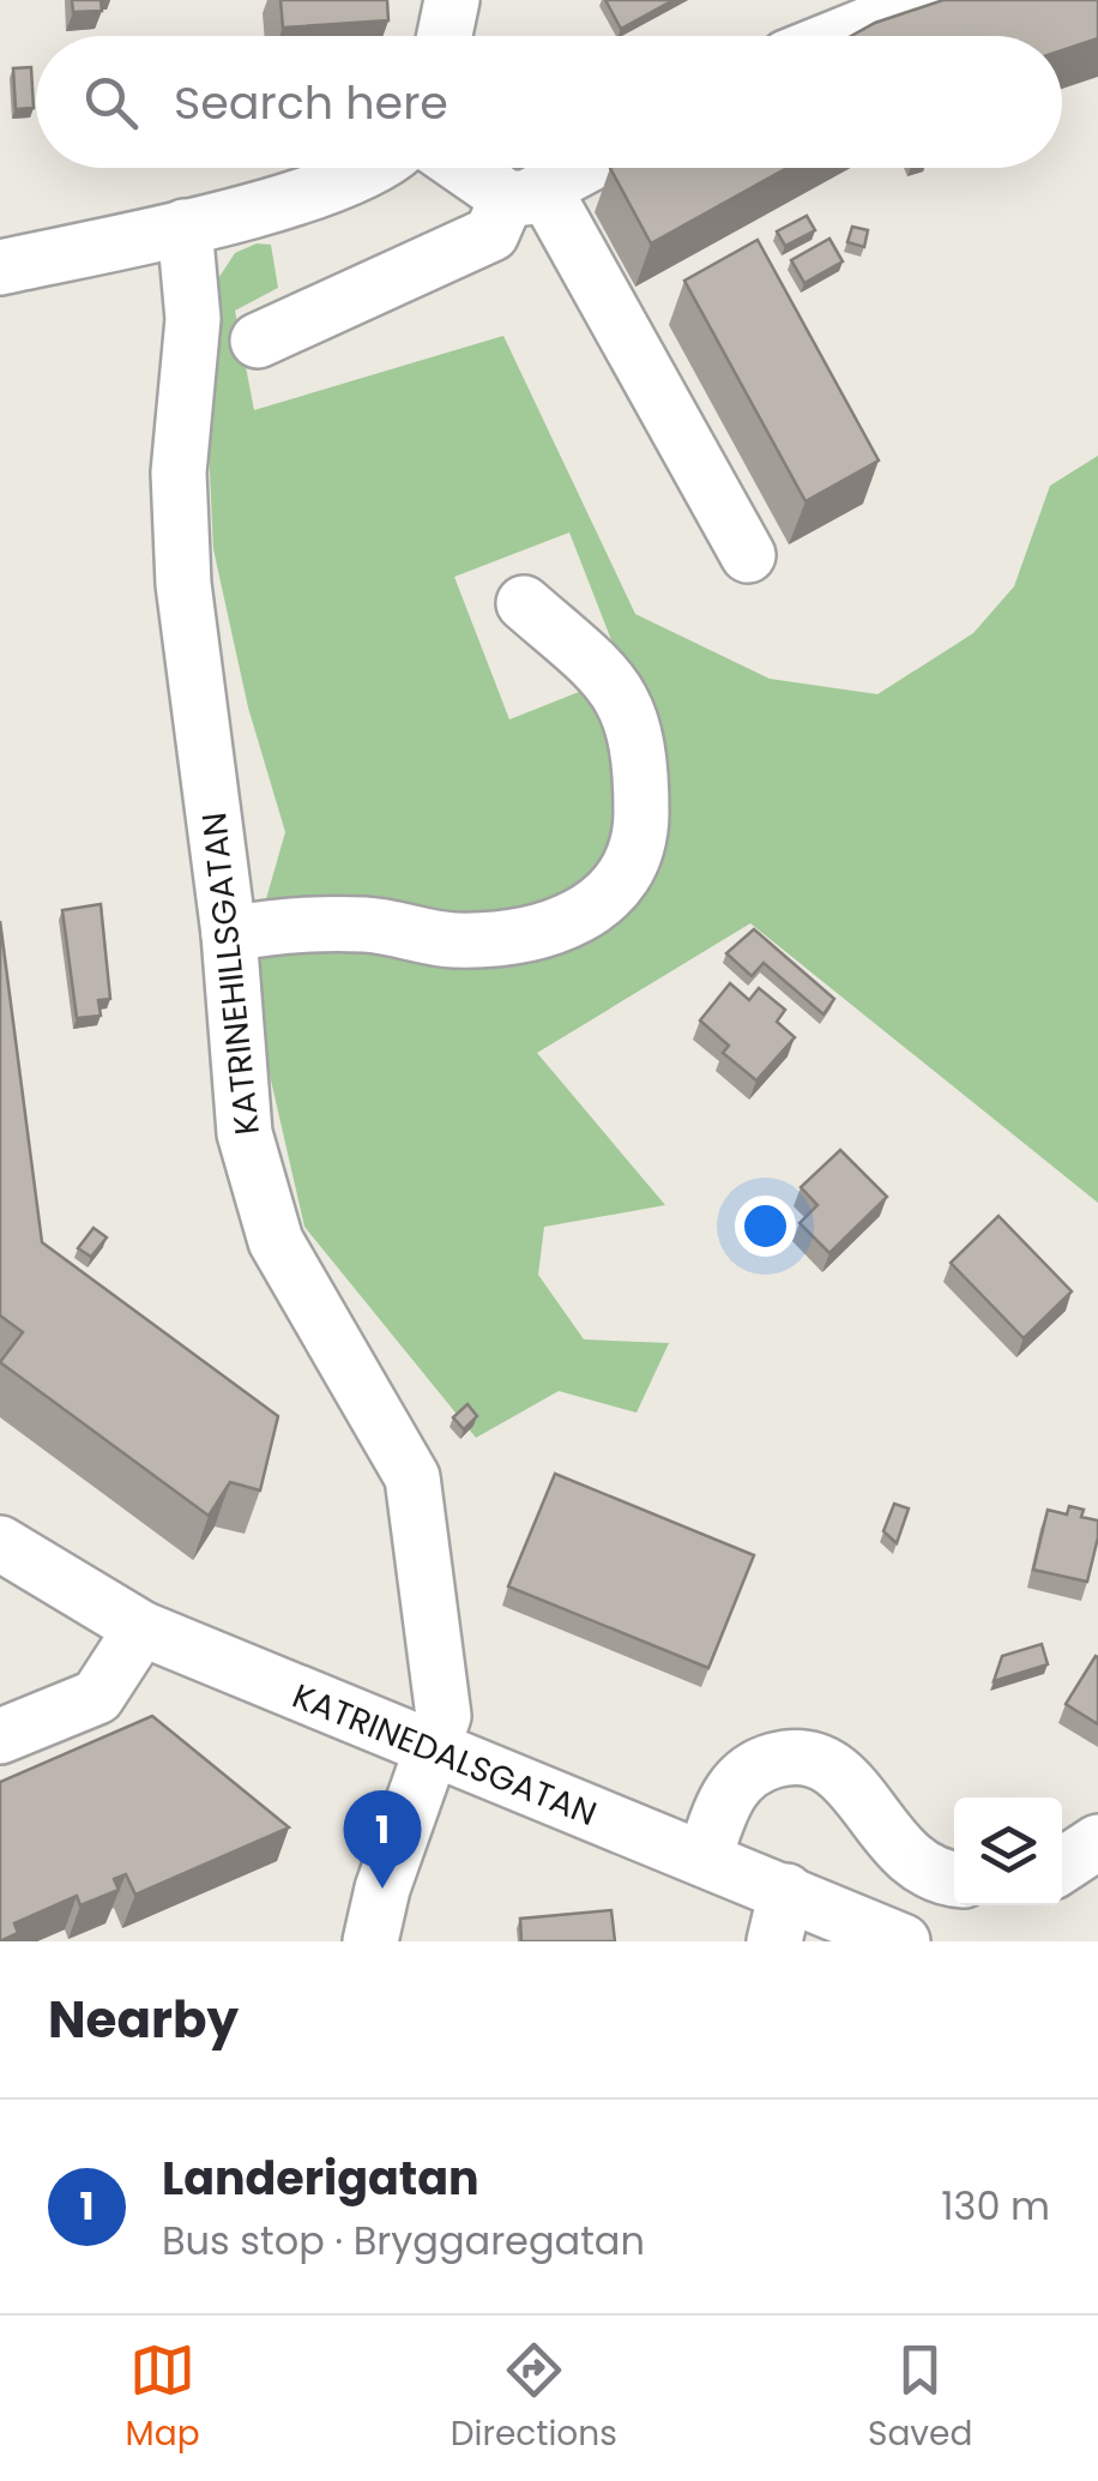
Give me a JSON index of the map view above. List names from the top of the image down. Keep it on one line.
{"streets":{"street":["KATRINEHILLSGATAN","KATRINEDALSGATAN"]},"crossings":[["KATRINEHILLSGATAN","KATRINEDALSGATAN"]],"page":{"search":"Search here","pins":"1","heading":"Nearby","list":[{"mark":"1","name":"Landerigatan","note":"Bus stop · Bryggaregatan","value":"130 m"}],"nav":["Map","Directions","Saved"]}}
